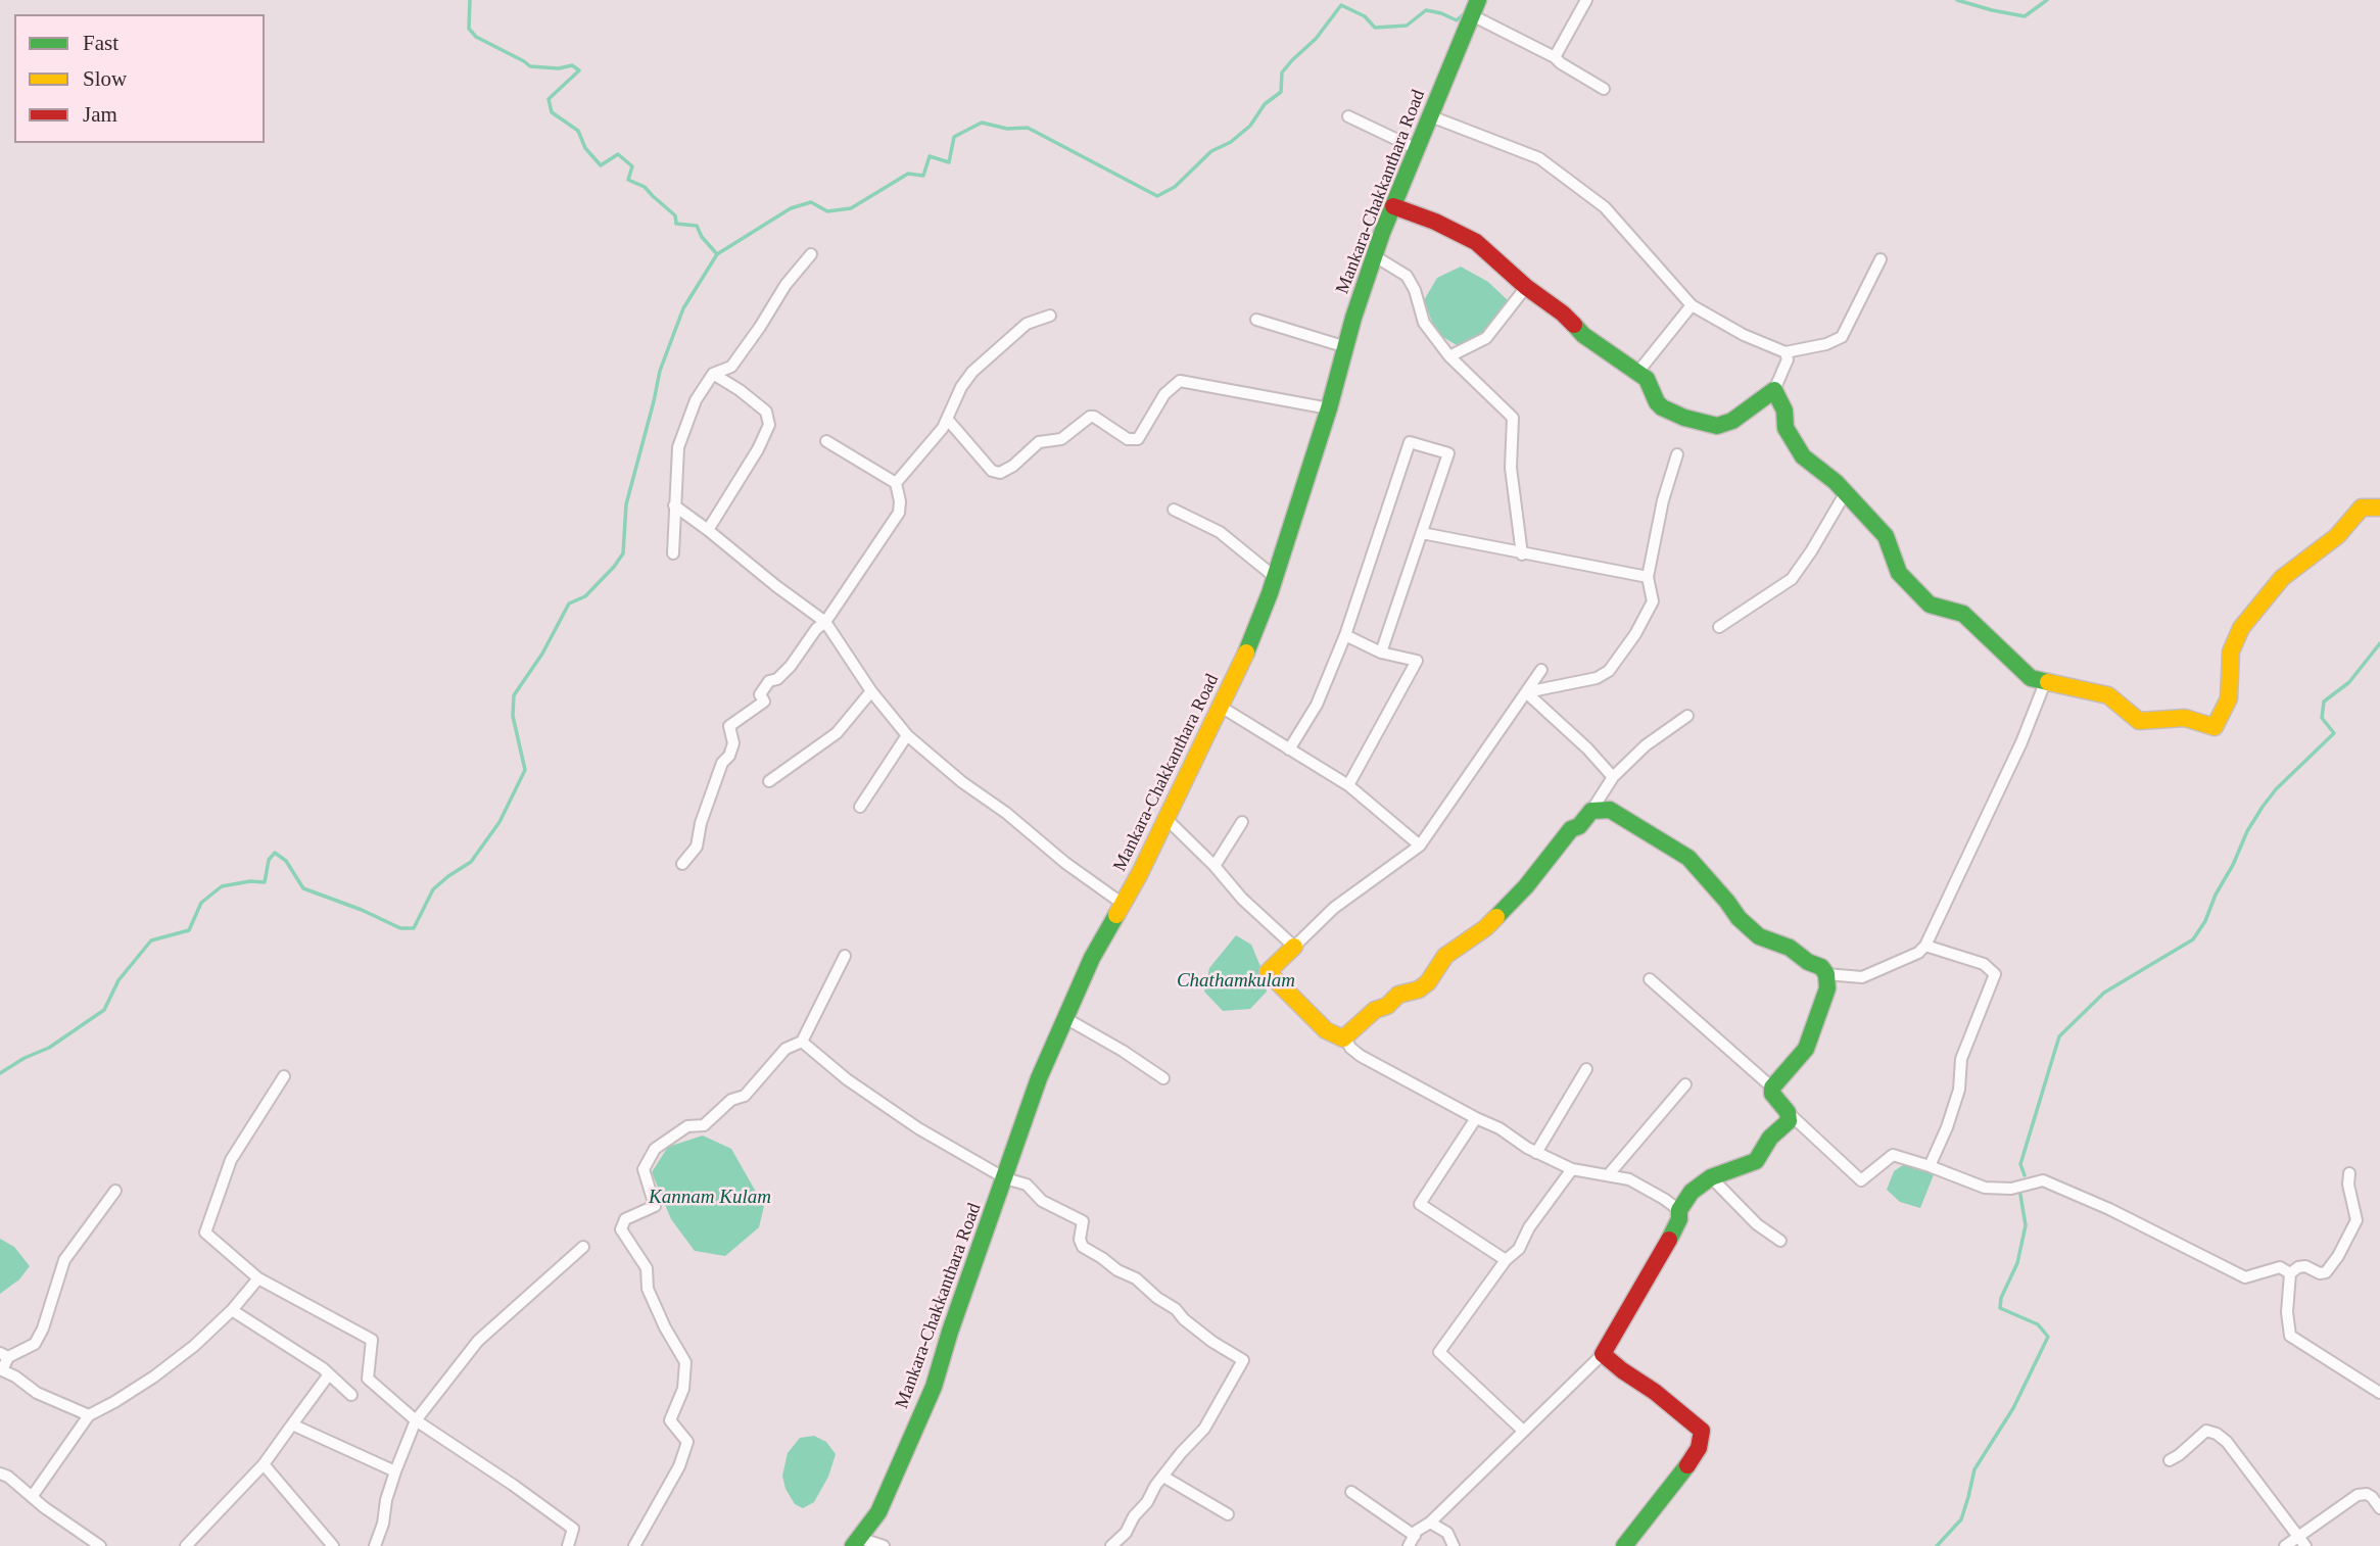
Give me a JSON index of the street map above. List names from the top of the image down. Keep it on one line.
{"streets":{"street":["Mankara-Chakkanthara Road"]},"water":["Chathamkulam","Kannam Kulam"],"legend":["Fast","Slow","Jam"]}
